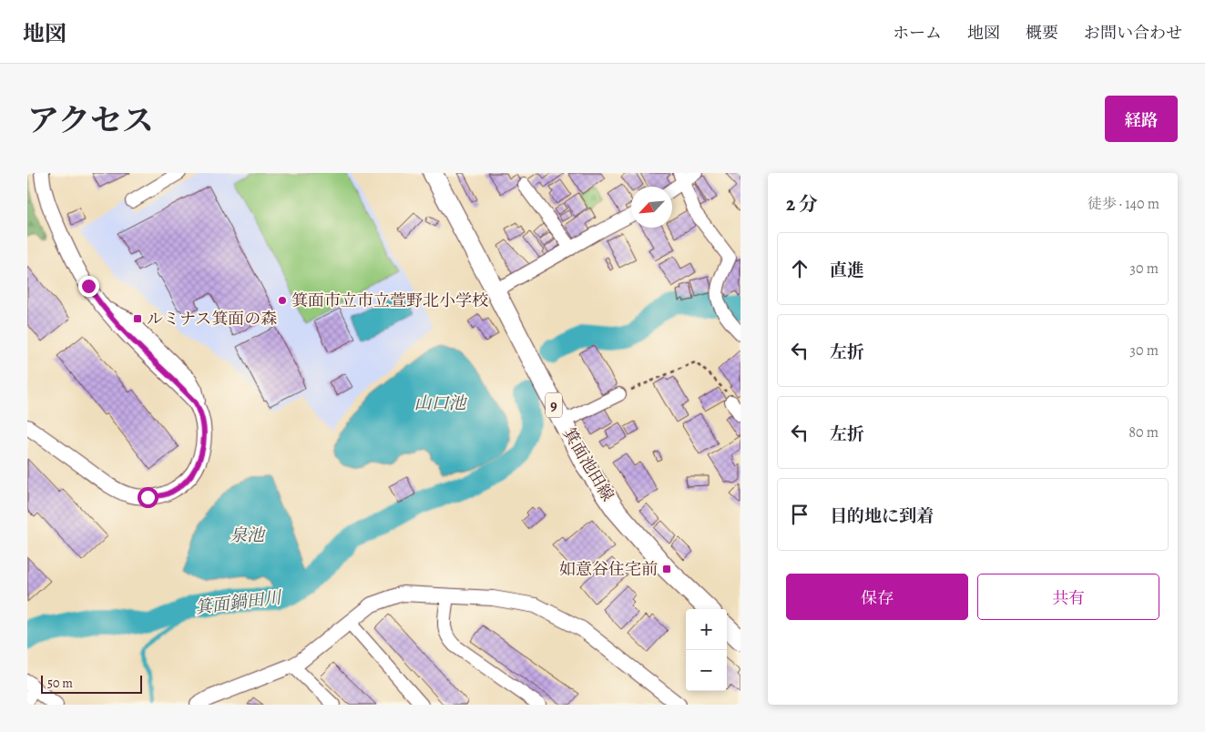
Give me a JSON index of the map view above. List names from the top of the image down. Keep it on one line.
{"streets":{"main road":["9","箕面池田線"]},"water":["山口池","泉池","箕面鍋田川"],"places":{"other":["箕面市立市立萱野北小学校"],"transit":["ルミナス箕面の森","如意谷住宅前"]},"scale_bar":"50 m","north":"bottom left","page":{"header":"地図","nav":["ホーム","地図","概要","お問い合わせ"],"title":"アクセス","buttons":["経路",["保存","共有"]],"heading":["2 分","徒歩 · 140 m"],"list":[["直進","30 m"],["左折","30 m"],["左折","80 m"],"目的地に到着"],"map_buttons":["+","−"],"scale":"50 m"}}
